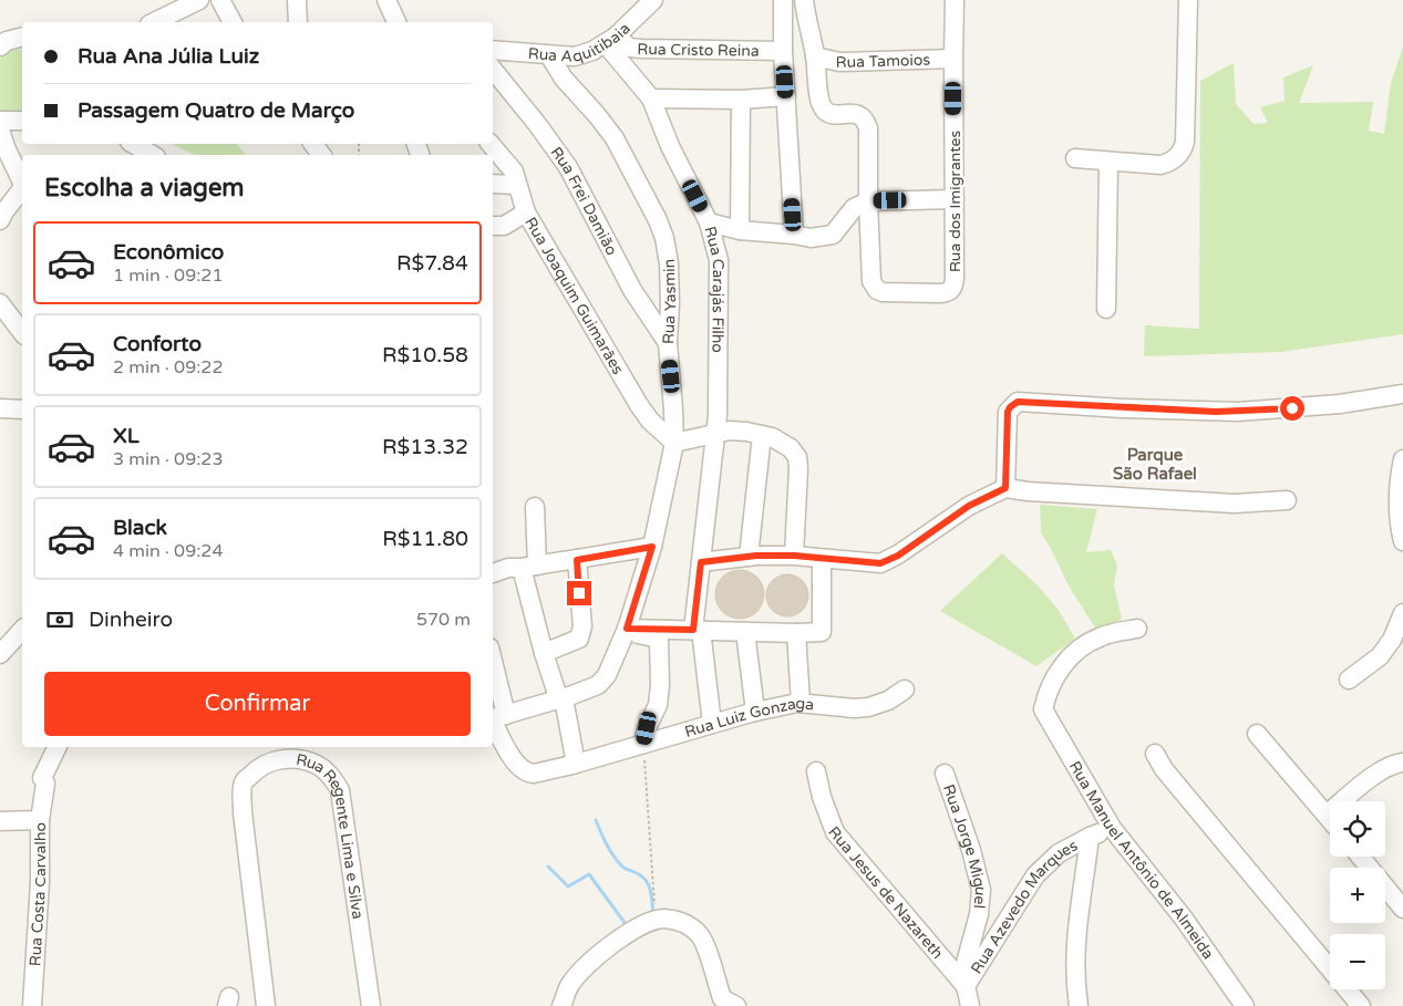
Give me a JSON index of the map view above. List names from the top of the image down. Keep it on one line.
{"streets":{"street":["Rua Aquitibaia","Rua Cristo Reina","Rua Tamoios","Rua Frei Damião","Rua dos Imigrantes","Rua Carajás Filho","Rua Joaquim Guimarães","Rua Yasmin","Rua Luiz Gonzaga","Rua Regente Lima e Silva","Rua Jorge Miguel","Rua Manuel Antônio de Almeida","Rua Jesus de Nazareth","Rua Costa Carvalho","Rua Azevedo Marques"]},"crossings":[["Rua Aquitibaia","Rua Cristo Reina"],["Rua Aquitibaia","Rua Carajás Filho"],["Rua Aquitibaia","Rua Yasmin"],["Rua Cristo Reina","Rua Carajás Filho"],["Rua Tamoios","Rua dos Imigrantes"],["Rua Frei Damião","Rua Yasmin"],["Rua Carajás Filho","Rua Luiz Gonzaga"],["Rua Joaquim Guimarães","Rua Yasmin"],["Rua Yasmin","Rua Luiz Gonzaga"],["Rua Jorge Miguel","Rua Jesus de Nazareth"],["Rua Jorge Miguel","Rua Azevedo Marques"],["Rua Manuel Antônio de Almeida","Rua Azevedo Marques"],["Rua Jesus de Nazareth","Rua Azevedo Marques"]],"districts":["Parque São Rafael"],"page":{"banner":["Rua Ana Júlia Luiz","Passagem Quatro de Março"],"heading":"Escolha a viagem","list":[{"name":"Econômico","note":"1 min · 09:21","value":"R$7.84"},{"name":"Conforto","note":"2 min · 09:22","value":"R$10.58"},{"name":"XL","note":"3 min · 09:23","value":"R$13.32"},{"name":"Black","note":"4 min · 09:24","value":"R$11.80"}],"pay":["Dinheiro","570 m"],"buttons":"Confirmar","map_buttons":["+","−"]}}
